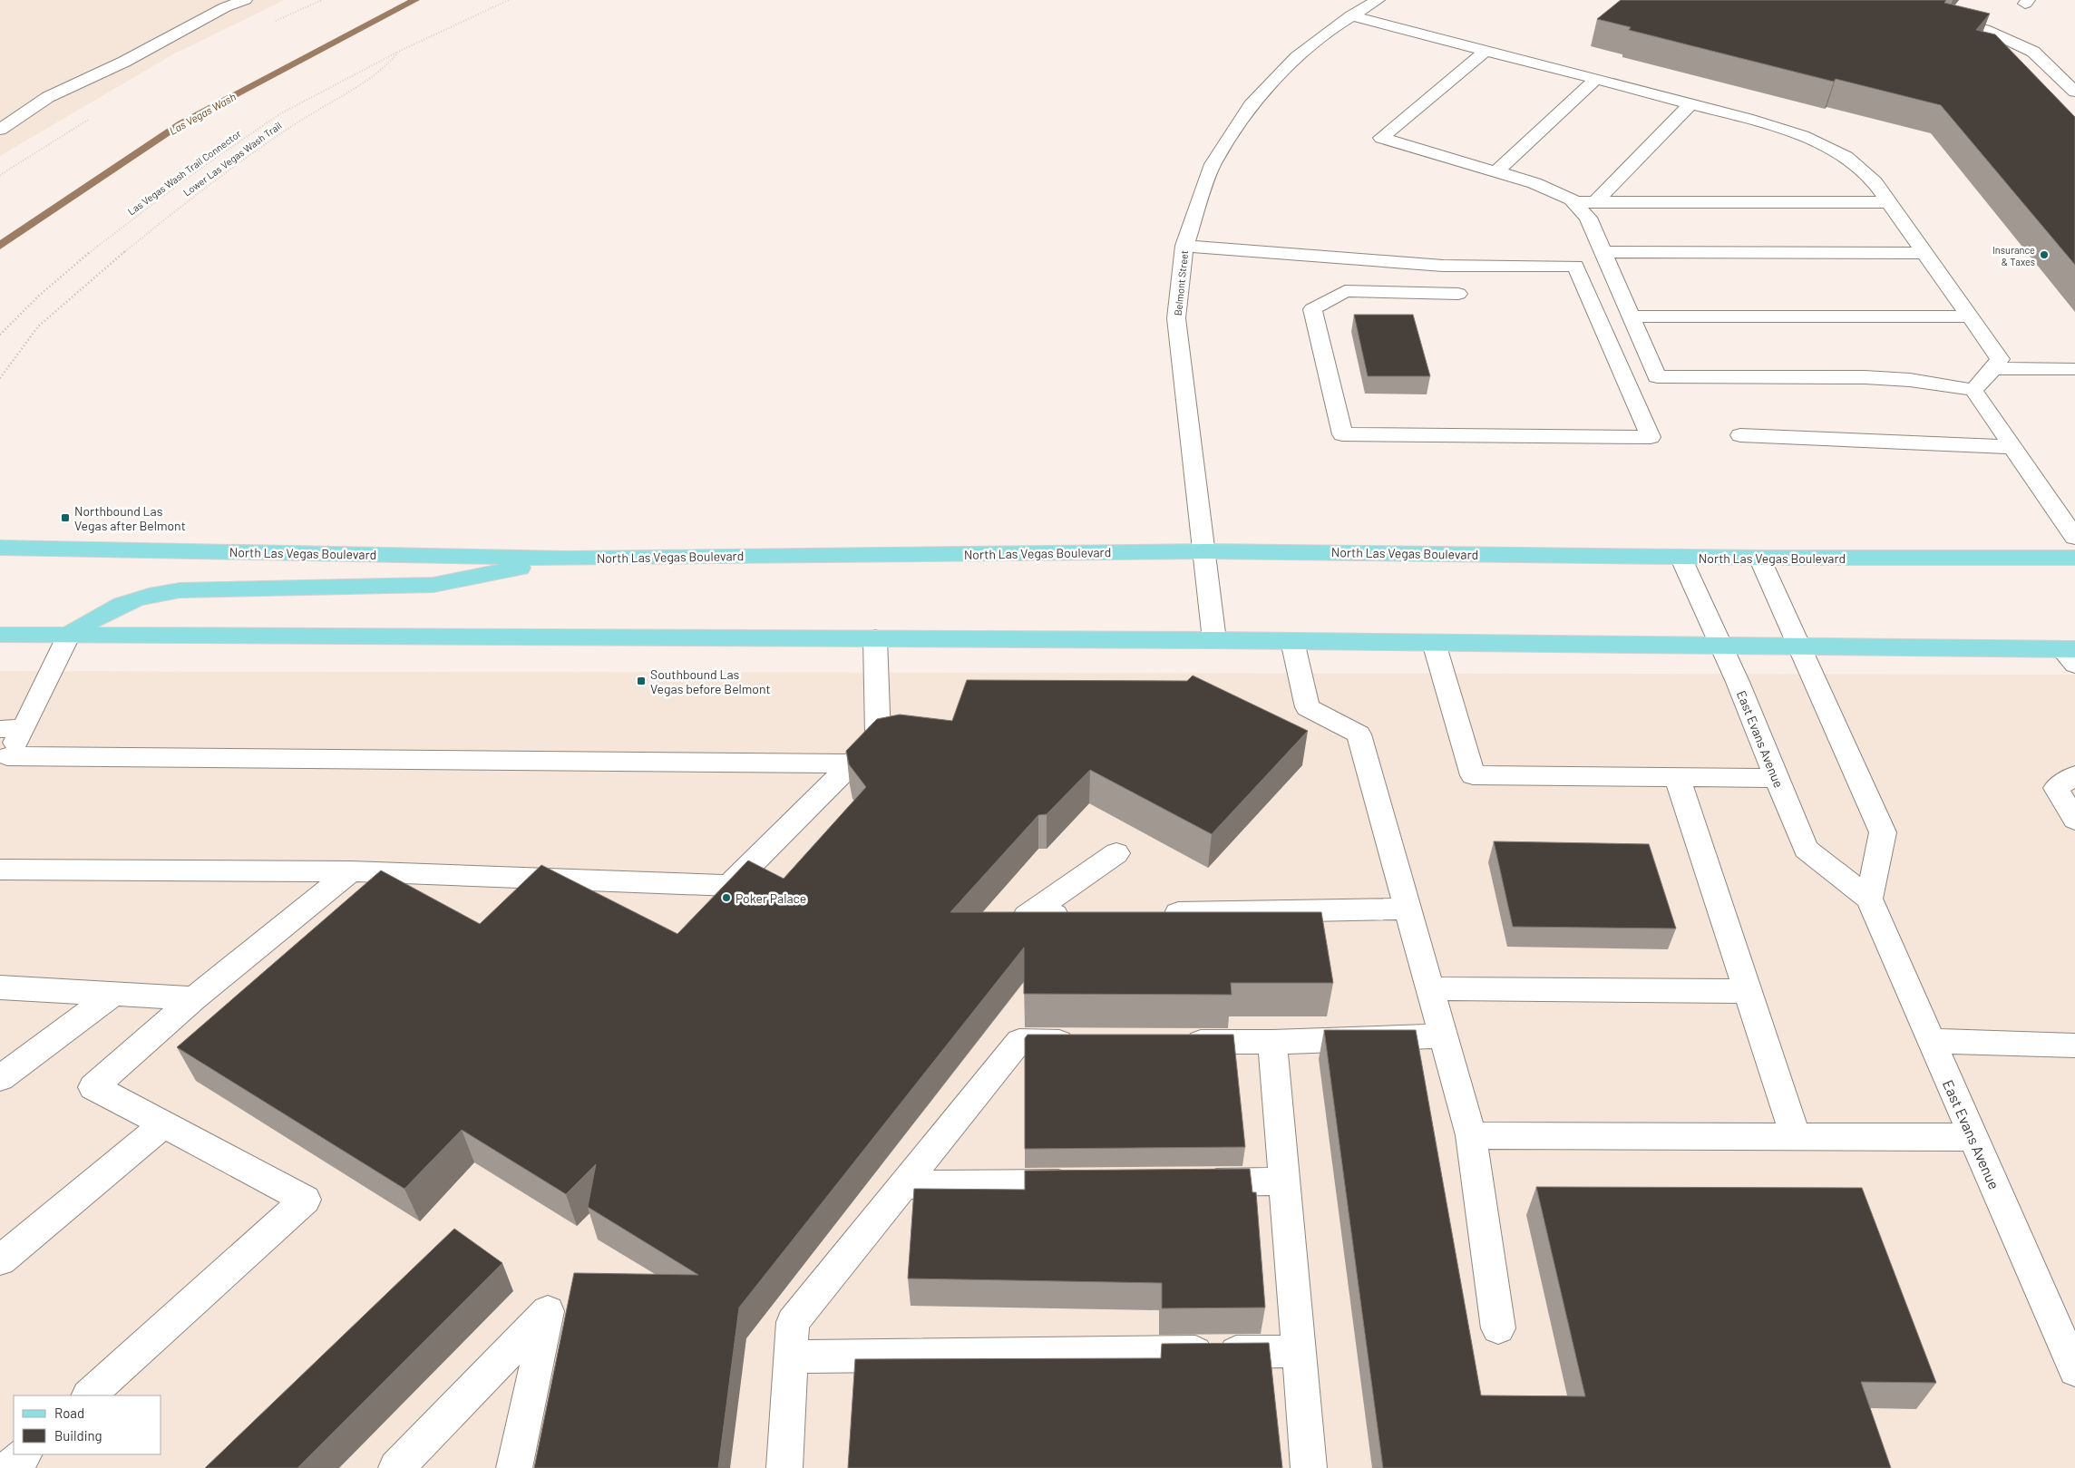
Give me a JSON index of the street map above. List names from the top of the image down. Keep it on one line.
{"streets":{"main road":["North Las Vegas Boulevard"],"street":["Belmont Street","East Evans Avenue"],"path":["Lower Las Vegas Wash Trail","Las Vegas Wash Trail Connector"]},"crossings":[["Lower Las Vegas Wash Trail","Las Vegas Wash Trail Connector"],["Belmont Street","North Las Vegas Boulevard"],["North Las Vegas Boulevard","East Evans Avenue"]],"water":["Las Vegas Wash"],"places":{"other":["Insurance & Taxes","Poker Palace"],"transit":["Northbound Las Vegas after Belmont","Southbound Las Vegas before Belmont"]},"legend":["Road","Building"]}
